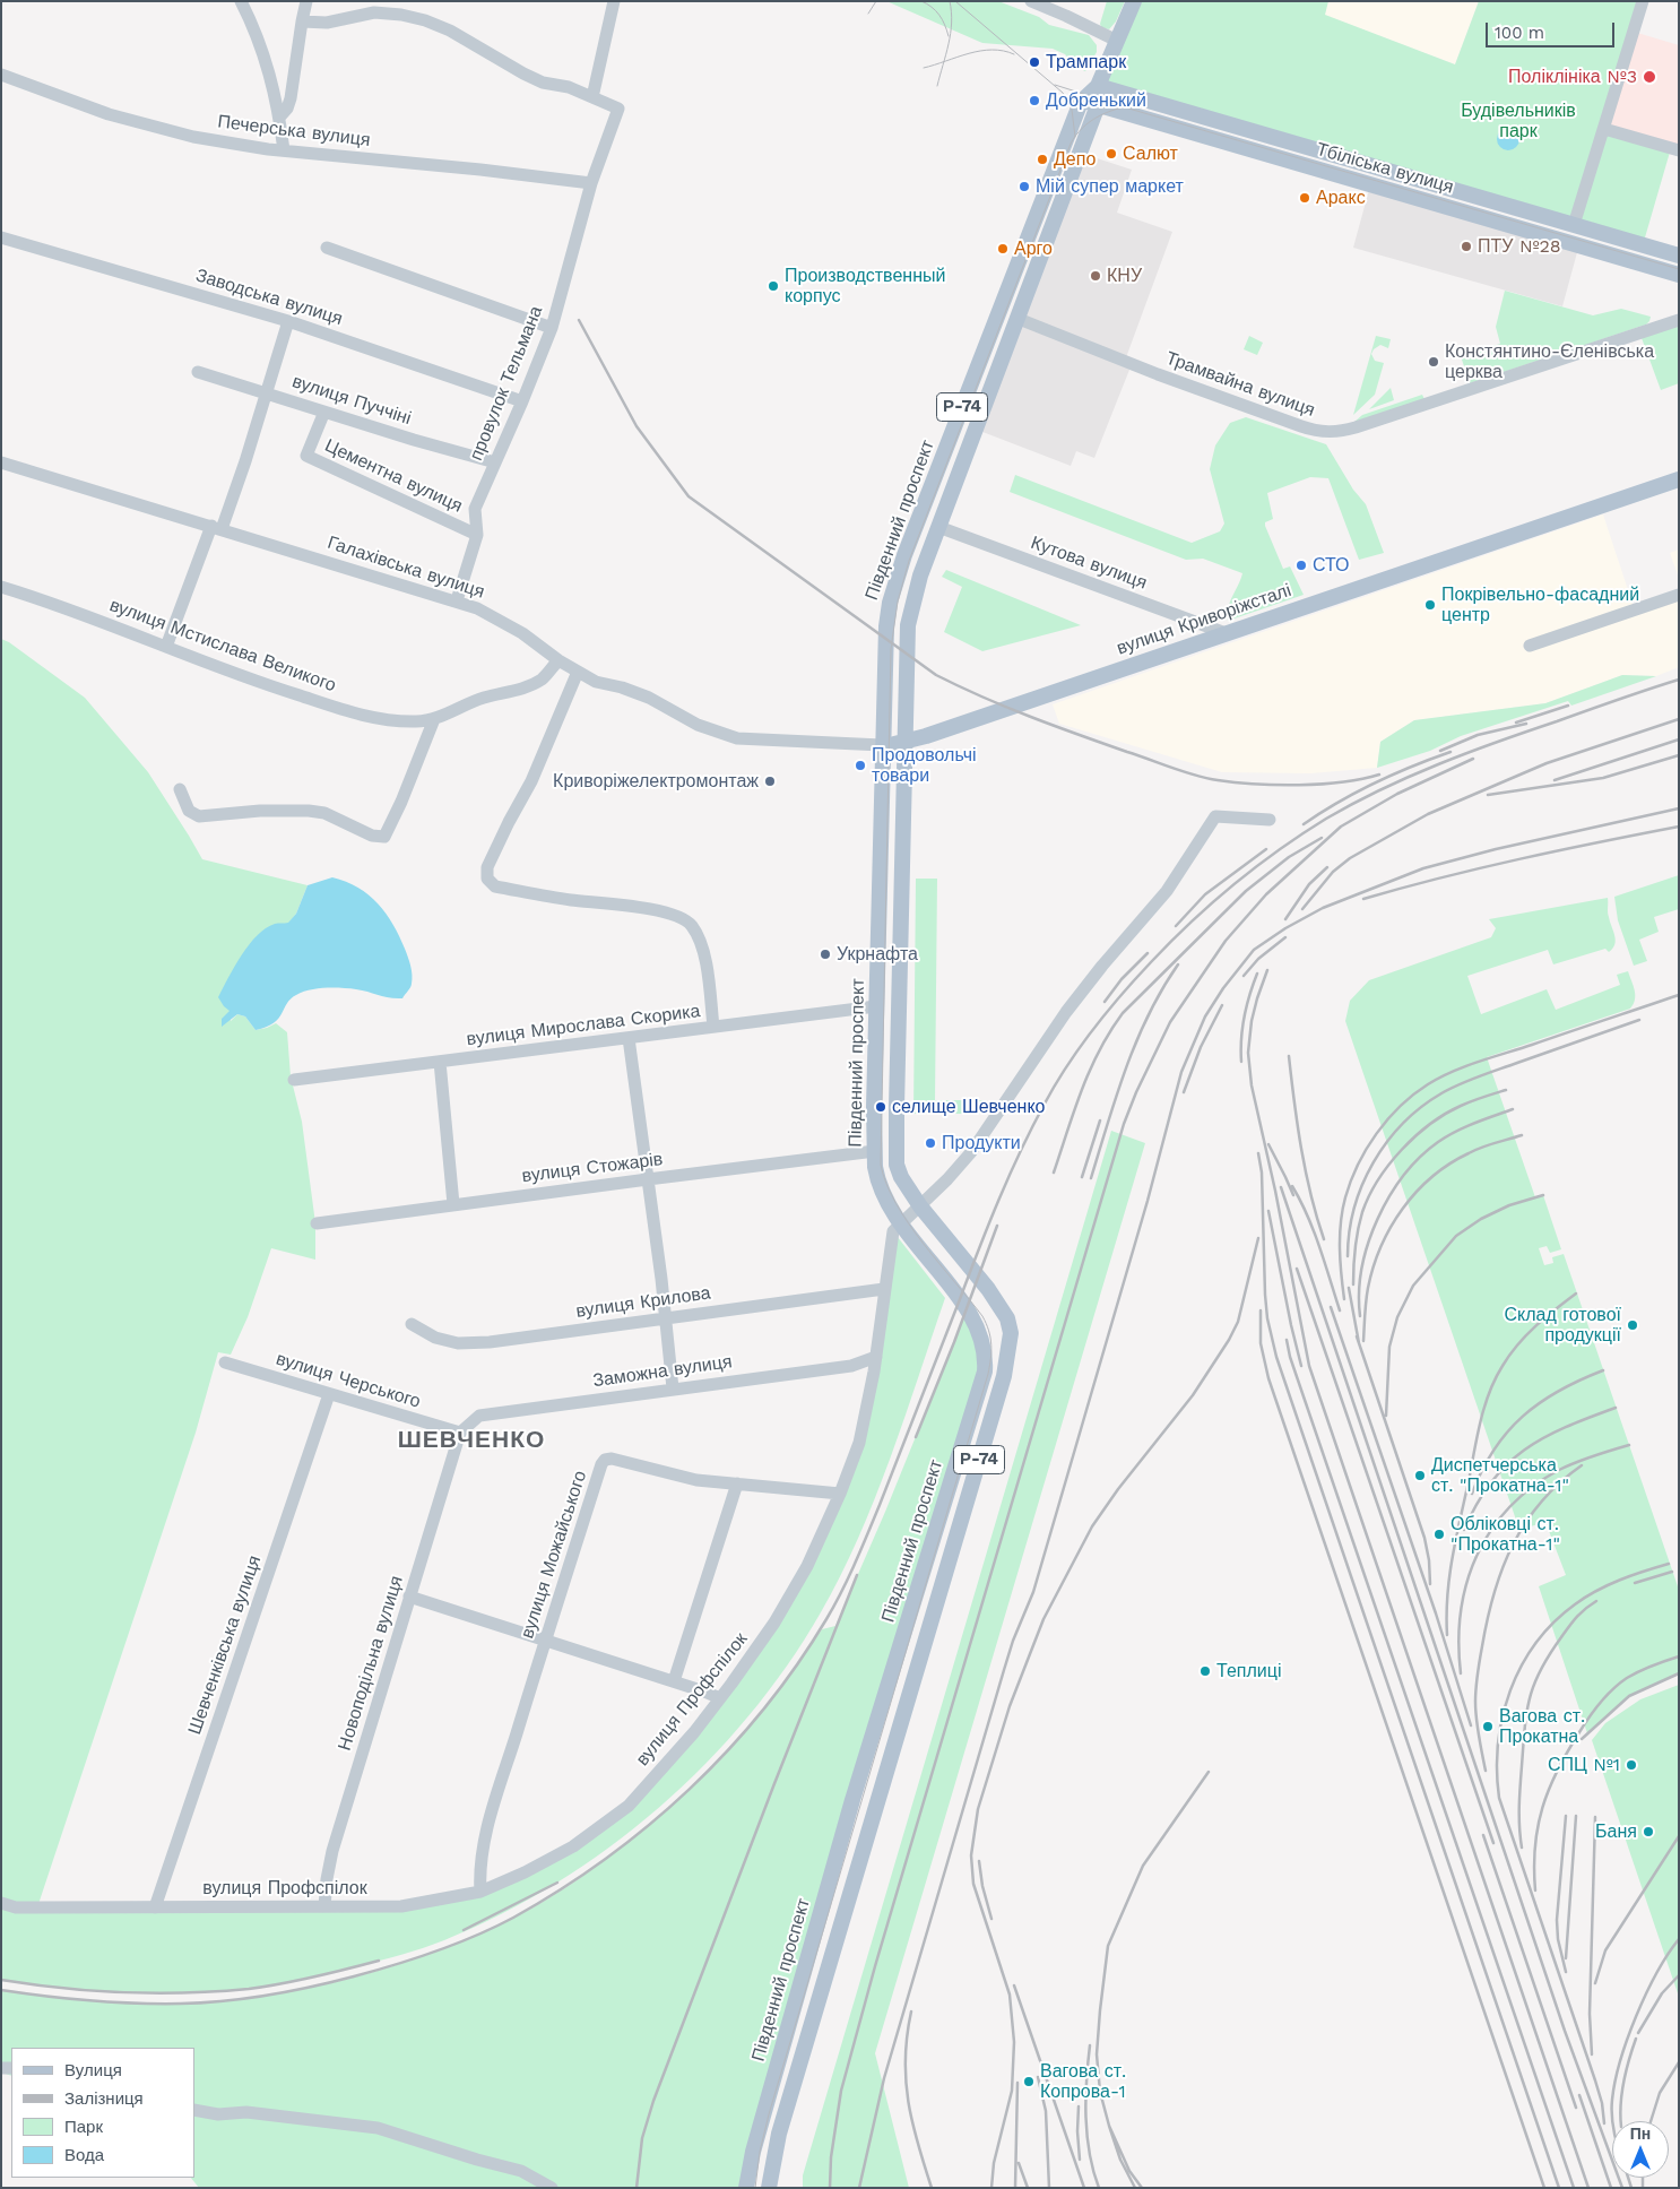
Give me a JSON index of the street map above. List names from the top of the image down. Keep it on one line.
{"streets":{"main road":["Тбіліська вулиця","Р-74","Південний проспект","вулиця Криворіжсталі"],"street":["Печерська вулиця","Заводська вулиця","провулок Тельмана","Трамвайна вулиця","вулиця Пуччіні","Цементна вулиця","Кутова вулиця","Галахівська вулиця","вулиця Мстислава Великого","вулиця Мирослава Скорика","вулиця Стожарів","вулиця Крилова","Заможна вулиця","вулиця Черського","вулиця Можайського","Шевченківська вулиця","Новоподільна вулиця","вулиця Профспілок"]},"crossings":[["Печерська вулиця","провулок Тельмана"],["Тбіліська вулиця","Р-74"],["Тбіліська вулиця","Південний проспект"],["Заводська вулиця","провулок Тельмана"],["провулок Тельмана","вулиця Пуччіні"],["провулок Тельмана","Цементна вулиця"],["провулок Тельмана","Галахівська вулиця"],["Трамвайна вулиця","Південний проспект"],["вулиця Пуччіні","Цементна вулиця"],["Р-74","Південний проспект"],["Південний проспект","Кутова вулиця"],["Південний проспект","Галахівська вулиця"],["Південний проспект","вулиця Криворіжсталі"],["Південний проспект","вулиця Мирослава Скорика"],["Південний проспект","вулиця Стожарів"],["Південний проспект","вулиця Профспілок"],["Кутова вулиця","вулиця Криворіжсталі"],["Галахівська вулиця","вулиця Криворіжсталі"],["Галахівська вулиця","вулиця Мстислава Великого"],["вулиця Крилова","вулиця Профспілок"],["Заможна вулиця","вулиця Черського"],["Заможна вулиця","Новоподільна вулиця"],["Заможна вулиця","вулиця Профспілок"],["вулиця Черського","Шевченківська вулиця"],["вулиця Черського","Новоподільна вулиця"],["вулиця Можайського","вулиця Профспілок"],["Шевченківська вулиця","вулиця Профспілок"],["Новоподільна вулиця","вулиця Профспілок"]],"districts":["ШЕВЧЕНКО"],"parks":["Будівельників парк"],"places":["Трампарк","Поліклініка №3","Добренький","Салют","Депо","Мій супер маркет","Аракс","ПТУ №28","Арго","КНУ","Производственный корпус","Констянтино-Єленівська церква","СТО","Покрівельно-фасадний центр","Продовольчі товари","Криворіжелектромонтаж","Укрнафта","селище Шевченко","Продукти","Склад готової продукції","Диспетчерська ст. \"Прокатна-1\"","Обліковці ст. \"Прокатна-1\"","Теплиці","Вагова ст. Прокатна","СПЦ №1","Баня","Вагова ст. Копрова-1"],"legend":["Вулиця","Залізниця","Парк","Вода"],"scale_bar":"100 m","north":"top"}
